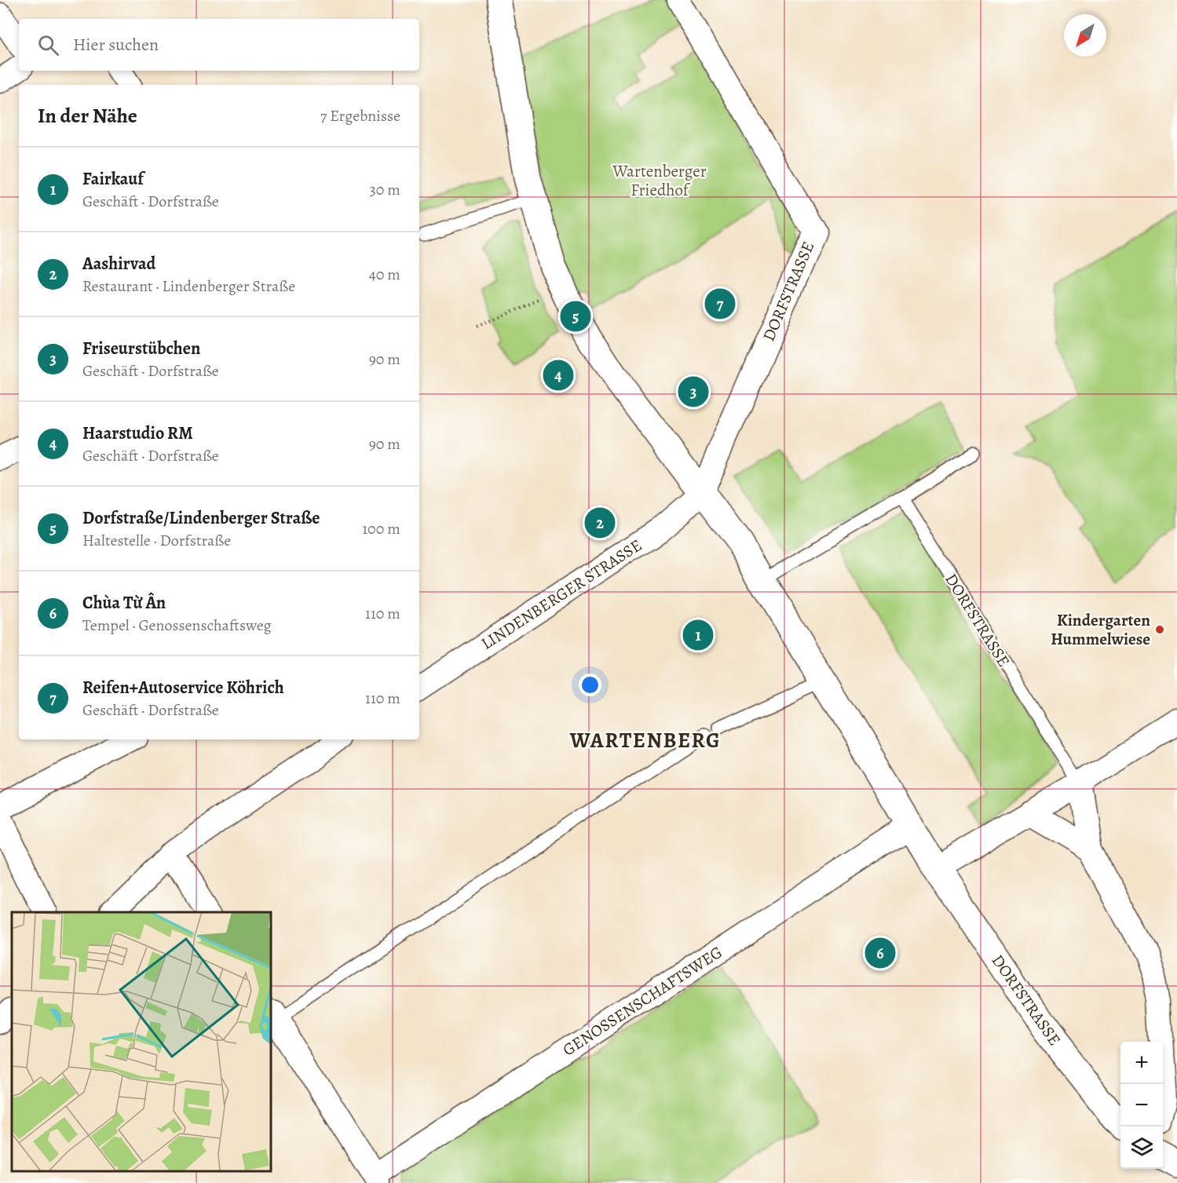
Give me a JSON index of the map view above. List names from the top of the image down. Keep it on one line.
{"streets":{"main road":["DORFSTRASSE"],"street":["LINDENBERGER STRASSE","GENOSSENSCHAFTSWEG"]},"crossings":[["DORFSTRASSE","LINDENBERGER STRASSE"],["DORFSTRASSE","GENOSSENSCHAFTSWEG"]],"districts":["WARTENBERG"],"parks":["Wartenberger Friedhof"],"places":["Kindergarten Hummelwiese"],"north":"bottom left","page":{"search":"Hier suchen","heading":["In der Nähe","7 Ergebnisse"],"list":[{"mark":"1","name":"Fairkauf","note":"Geschäft · Dorfstraße","value":"30 m"},{"mark":"2","name":"Aashirvad","note":"Restaurant · Lindenberger Straße","value":"40 m"},{"mark":"3","name":"Friseurstübchen","note":"Geschäft · Dorfstraße","value":"90 m"},{"mark":"4","name":"Haarstudio RM","note":"Geschäft · Dorfstraße","value":"90 m"},{"mark":"5","name":"Dorfstraße/Lindenberger Straße","note":"Haltestelle · Dorfstraße","value":"100 m"},{"mark":"6","name":"Chùa Từ Ân","note":"Tempel · Genossenschaftsweg","value":"110 m"},{"mark":"7","name":"Reifen+Autoservice Köhrich","note":"Geschäft · Dorfstraße","value":"110 m"}],"pins":["7","5","4","3","2","1","6"],"map_buttons":["+","−"]}}
